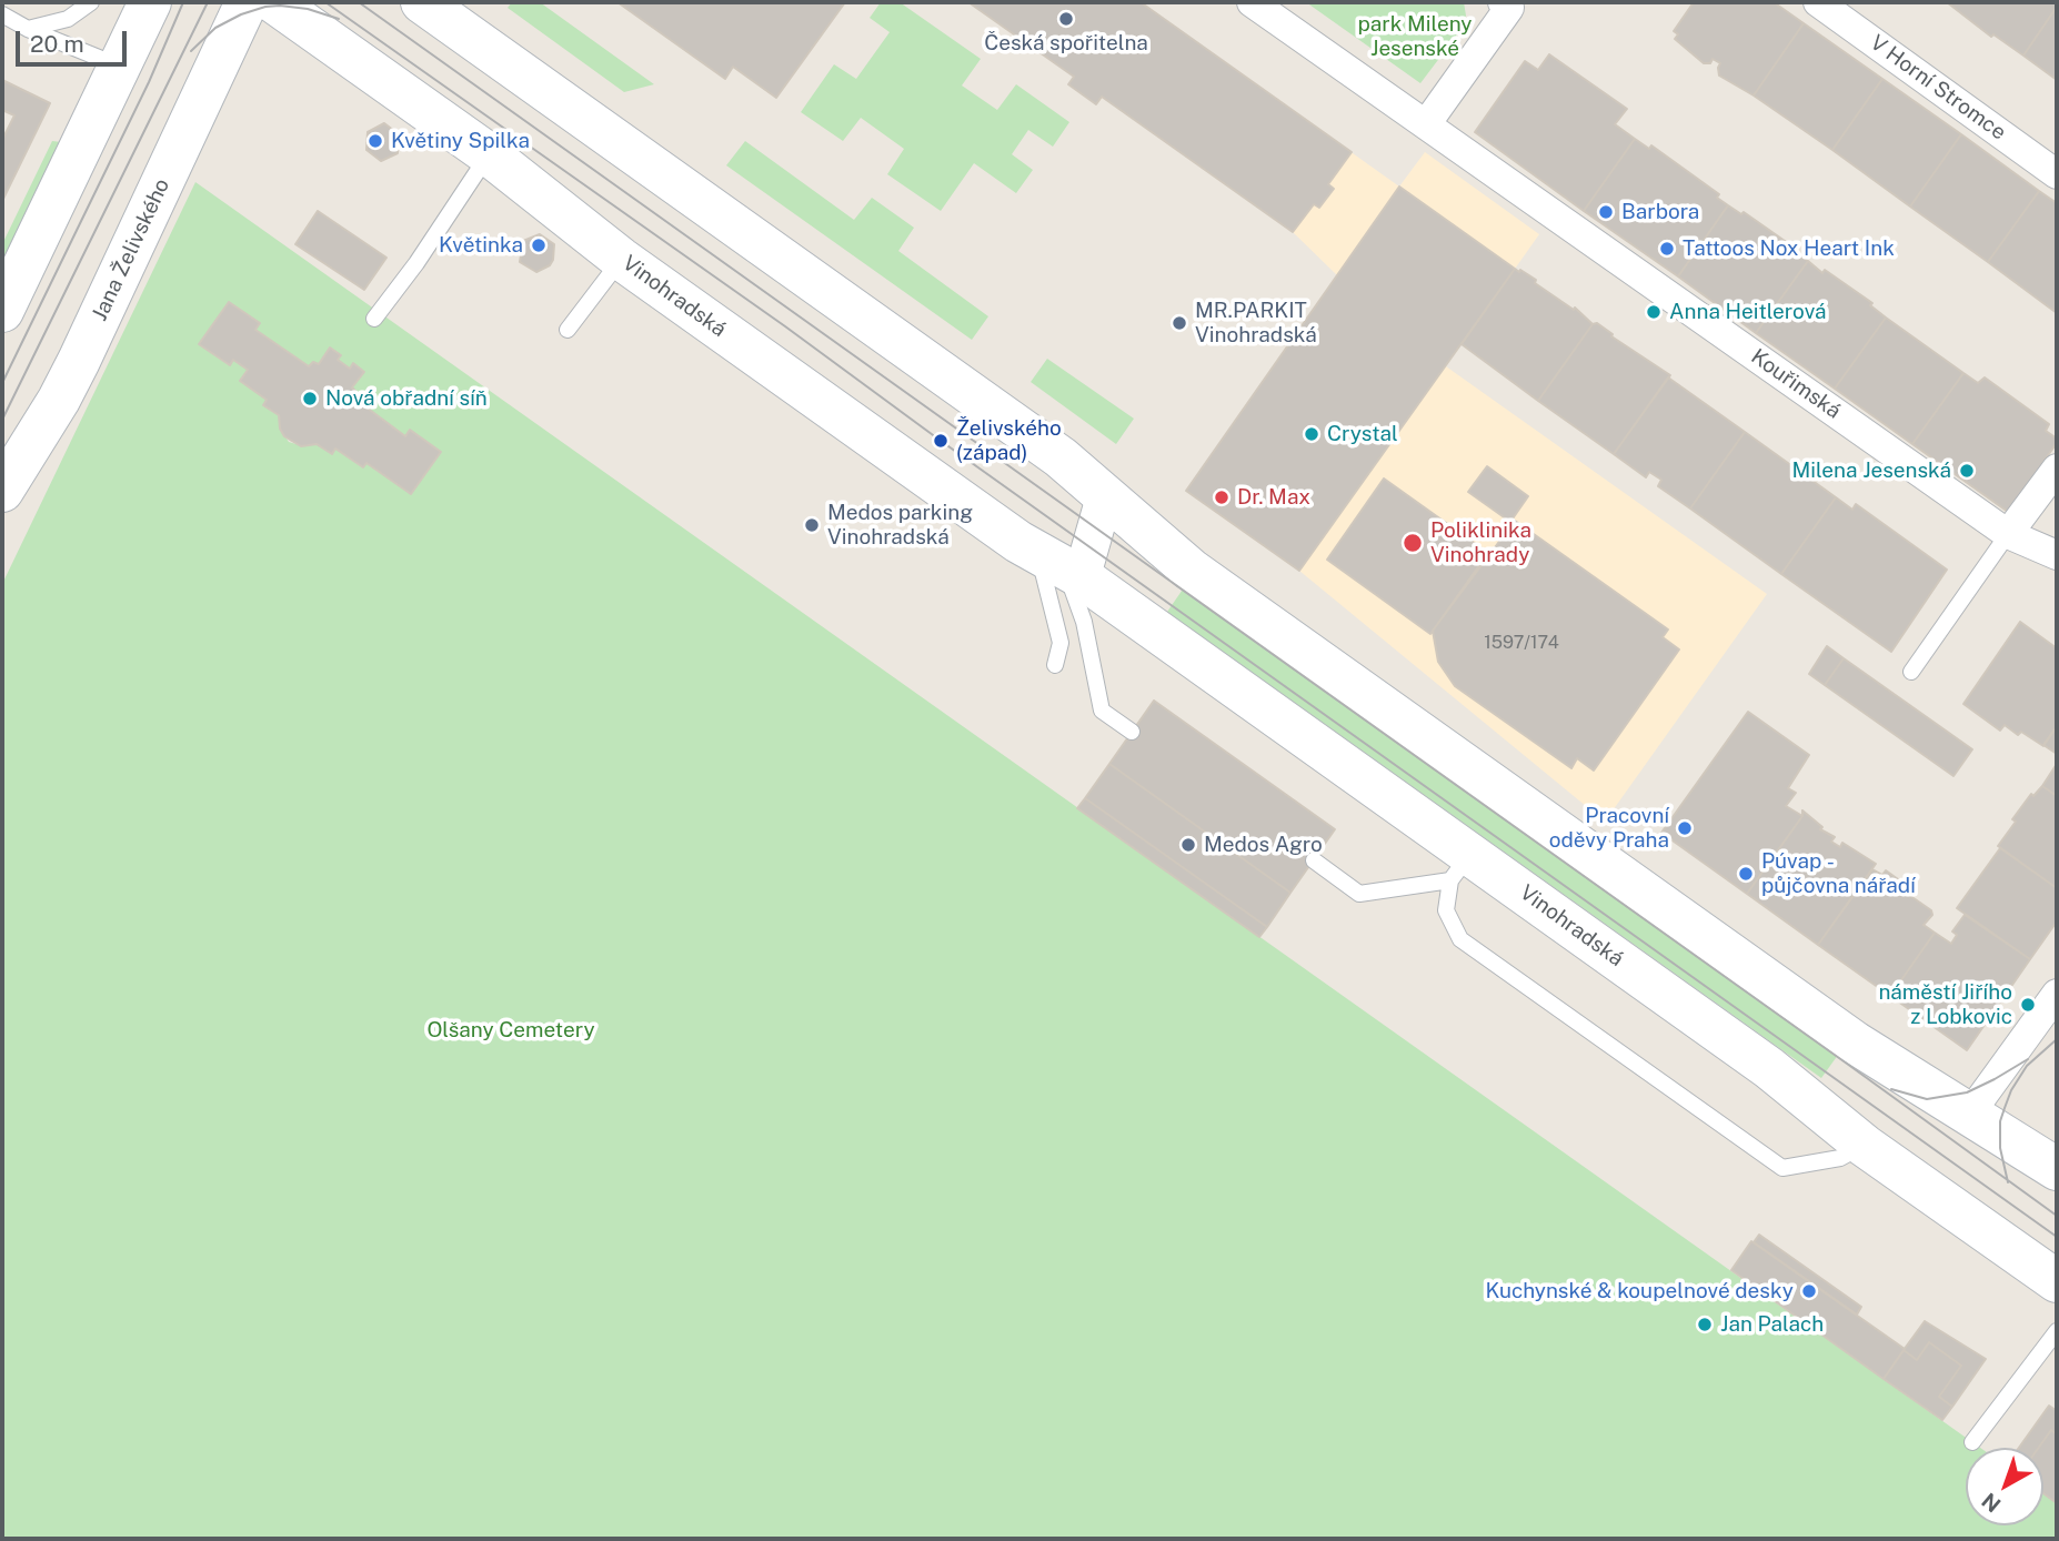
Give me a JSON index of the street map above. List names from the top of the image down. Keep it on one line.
{"streets":{"main road":["Jana Želivského","Vinohradská"],"street":["V Horní Stromce","Kouřimská"]},"parks":["park Mileny Jesenské","Olšany Cemetery"],"places":["Česká spořitelna","Květiny Spilka","Barbora","Květinka","Tattoos Nox Heart Ink","Anna Heitlerová","MR.PARKIT Vinohradská","Nová obřadní síň","Crystal","Želivského (západ)","Milena Jesenská","Dr. Max","Medos parking Vinohradská","Poliklinika Vinohrady","Pracovní oděvy Praha","Medos Agro","Púvap - půjčovna nářadí","náměstí Jiřího z Lobkovic","Kuchynské & koupelnové desky","Jan Palach"],"house_numbers":["1597/174"],"scale_bar":"20 m","north":"bottom left"}
